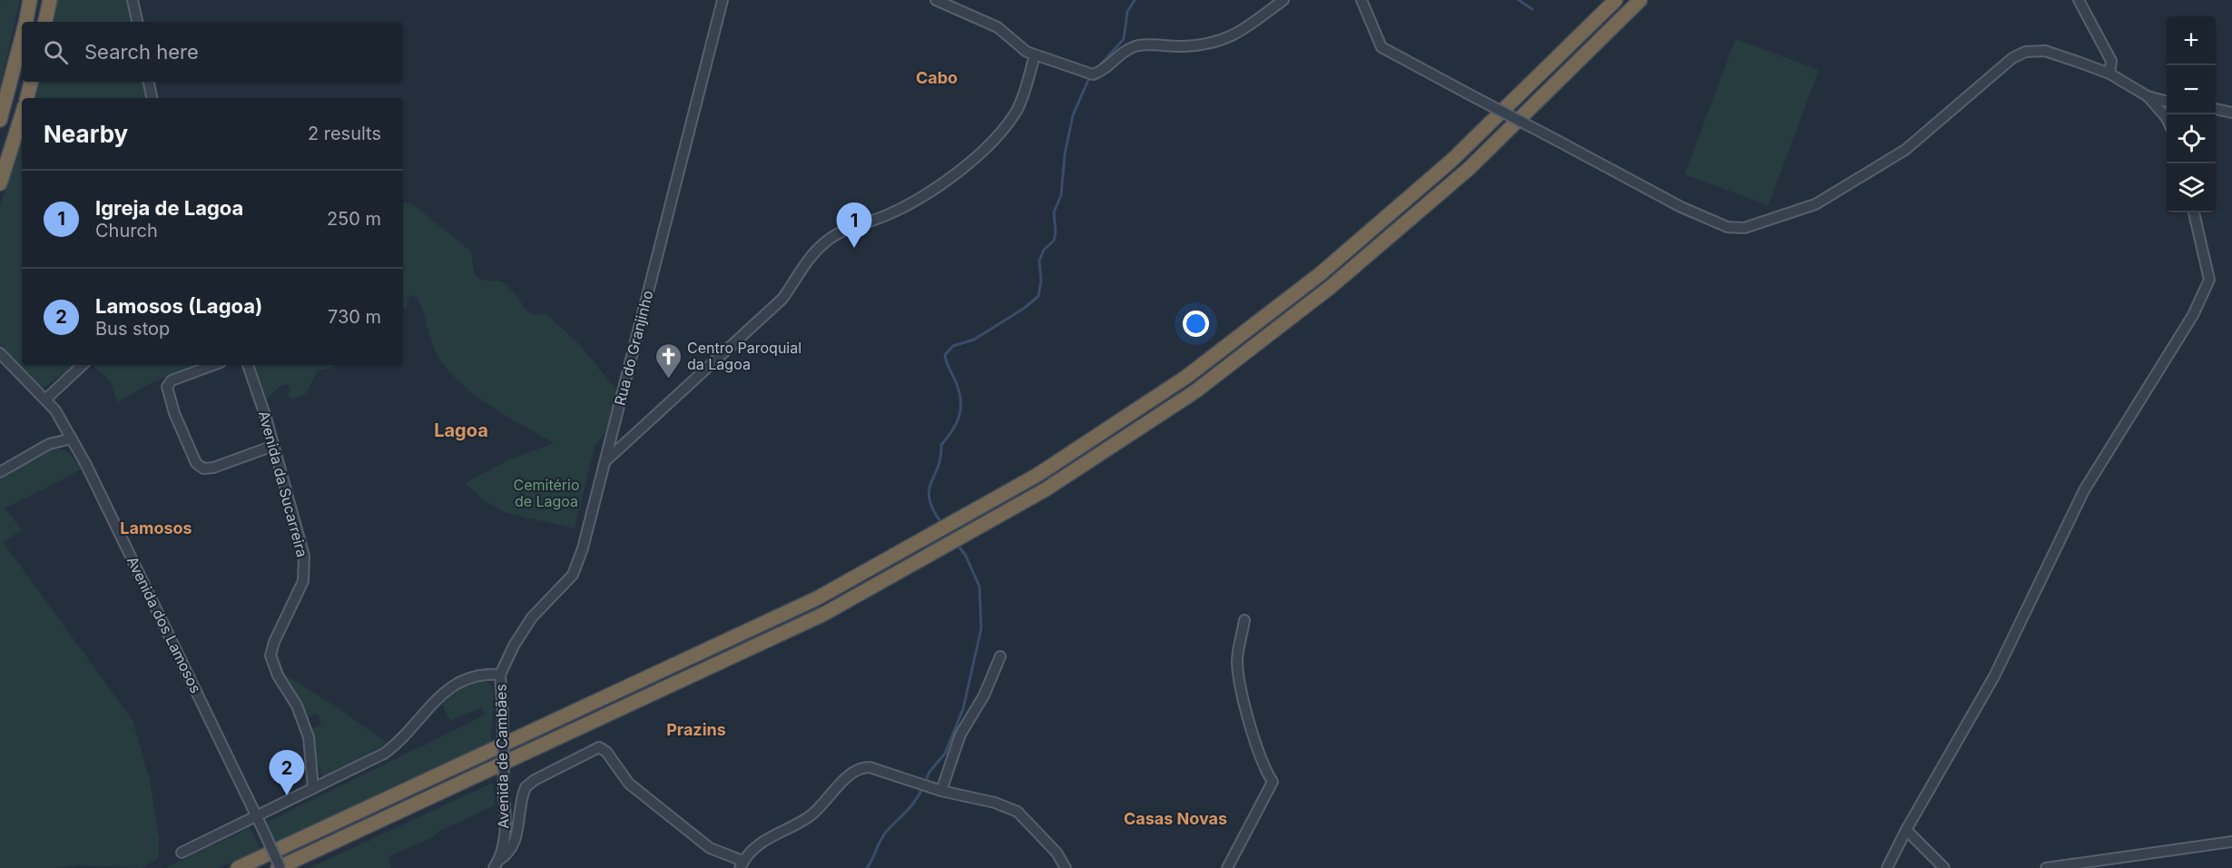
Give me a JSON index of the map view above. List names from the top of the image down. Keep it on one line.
{"streets":{"street":["Rua do Granjinho","Avenida da Sucarreira","Avenida dos Lamosos","Avenida de Cambães"]},"crossings":[["Rua do Granjinho","Avenida de Cambães"]],"districts":["Cabo","Lagoa","Lamosos","Prazins","Casas Novas"],"parks":["Cemitério de Lagoa"],"places":{"church":["Centro Paroquial da Lagoa"]},"page":{"map_buttons":["+","−"],"search":"Search here","heading":["Nearby","2 results"],"list":[{"mark":"1","name":"Igreja de Lagoa","note":"Church","value":"250 m"},{"mark":"2","name":"Lamosos (Lagoa)","note":"Bus stop","value":"730 m"}],"pins":["1","2"]}}
